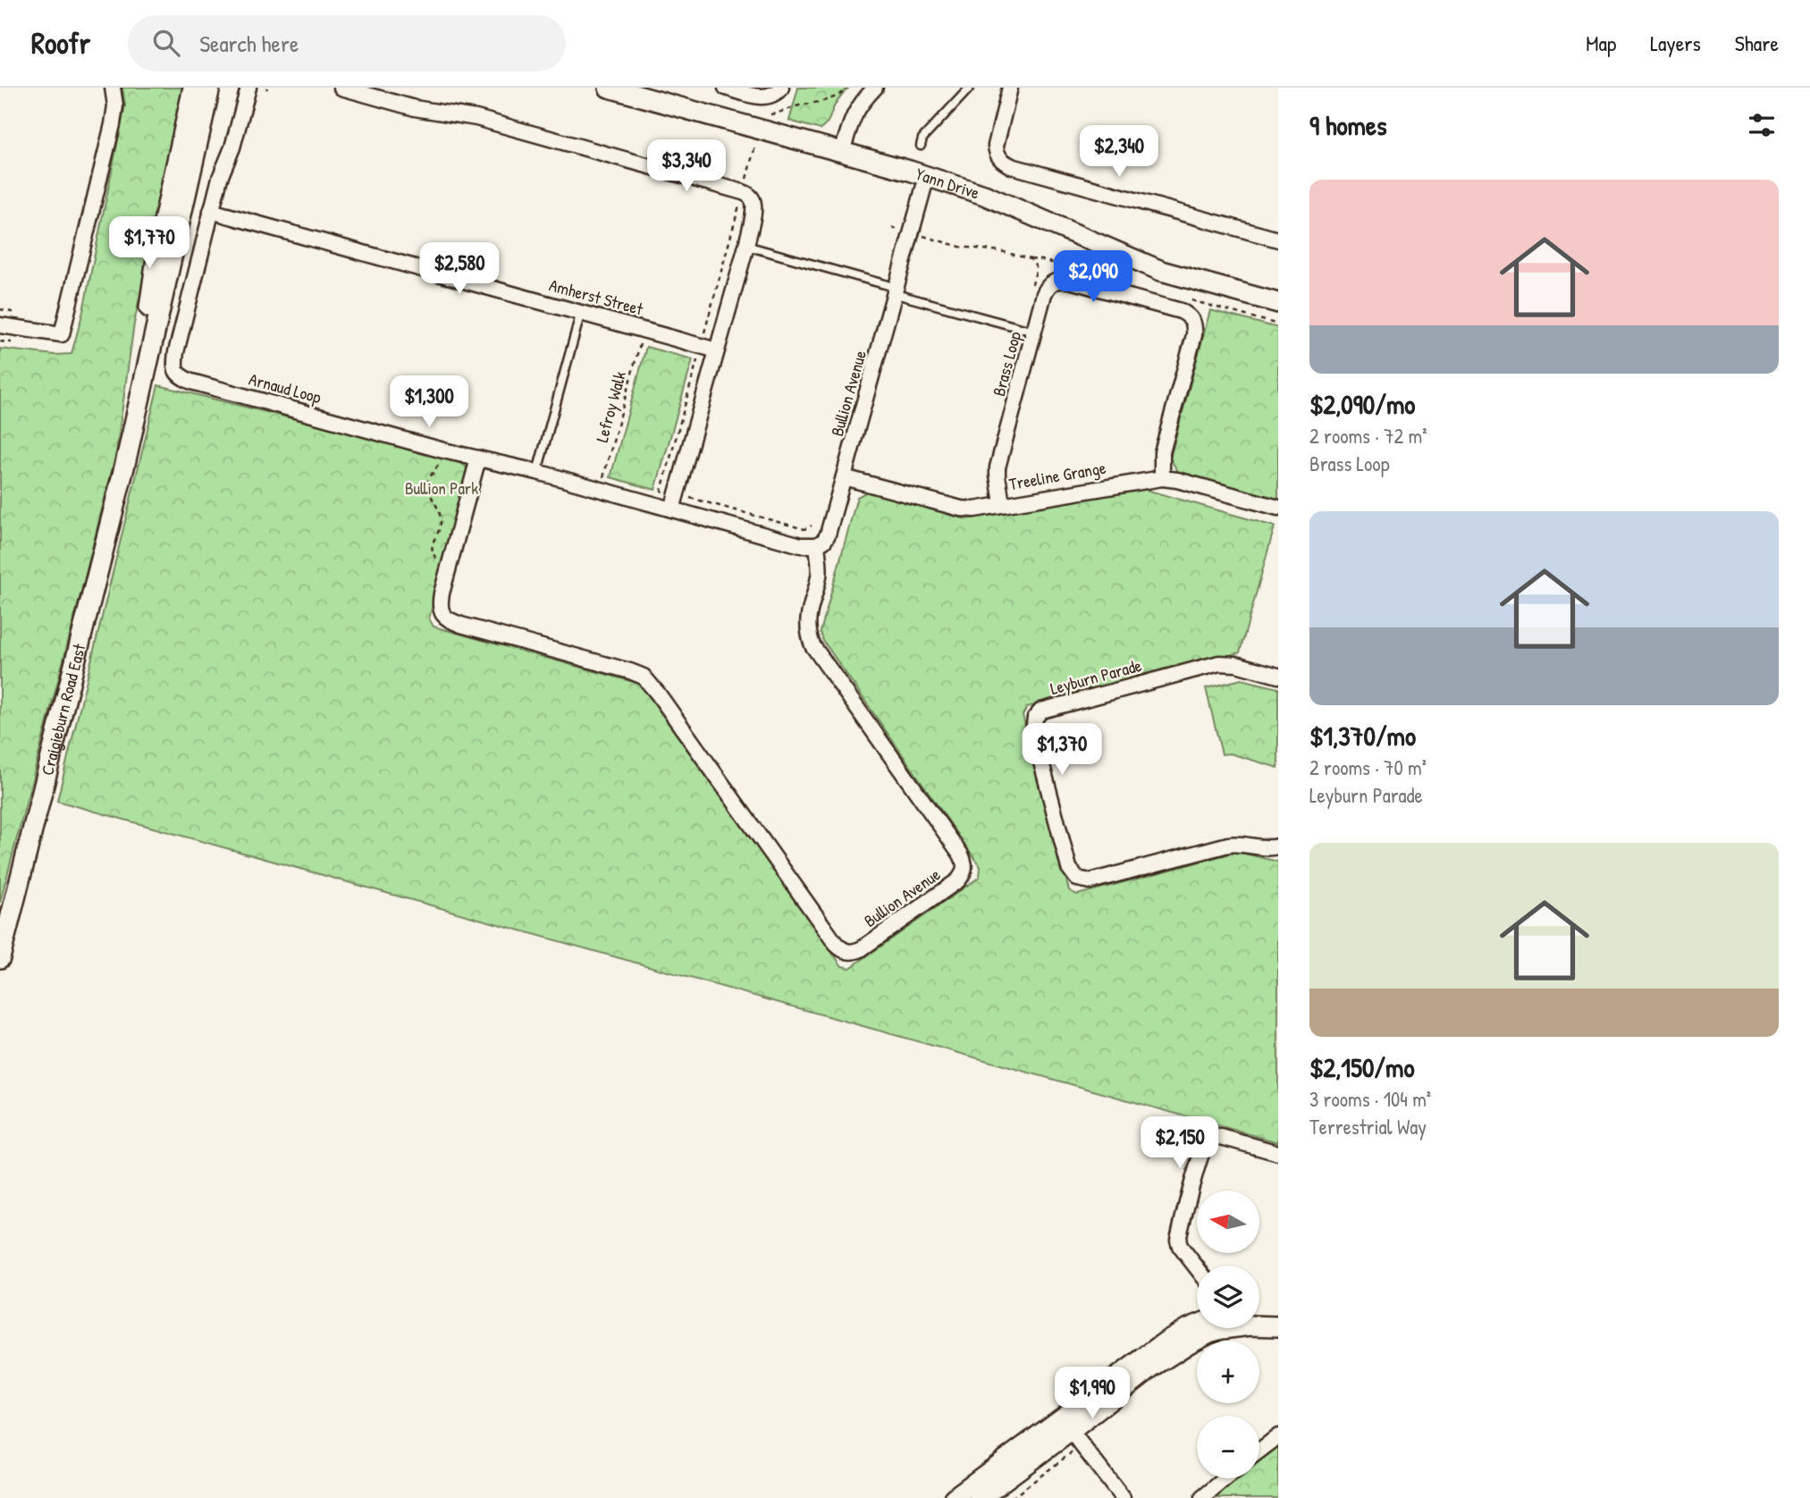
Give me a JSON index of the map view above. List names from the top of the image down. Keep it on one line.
{"streets":{"main road":["Yann Drive","Craigieburn Road East"],"street":["Amherst Street","Brass Loop","Arnaud Loop","Bullion Avenue","Treeline Grange","Leyburn Parade"],"path":["Lefroy Walk"]},"crossings":[["Yann Drive","Bullion Avenue"],["Amherst Street","Arnaud Loop"],["Amherst Street","Lefroy Walk"],["Brass Loop","Treeline Grange"],["Arnaud Loop","Bullion Avenue"],["Arnaud Loop","Lefroy Walk"],["Bullion Avenue","Treeline Grange"]],"parks":["Bullion Park"],"north":"left","page":{"header":"Roofr","search":"Search here","nav":["Map","Layers","Share"],"heading":"9 homes","price":["$2,340","$3,340","$1,770","$2,580","$2,090","$1,300","$1,370","$2,150","$1,990"],"list":[{"name":"$2,090/mo","note":"2 rooms · 72 m² · Brass Loop"},{"name":"$1,370/mo","note":"2 rooms · 70 m² · Leyburn Parade"},{"name":"$2,150/mo","note":"3 rooms · 104 m² · Terrestrial Way"}],"map_buttons":["+","−"]}}
